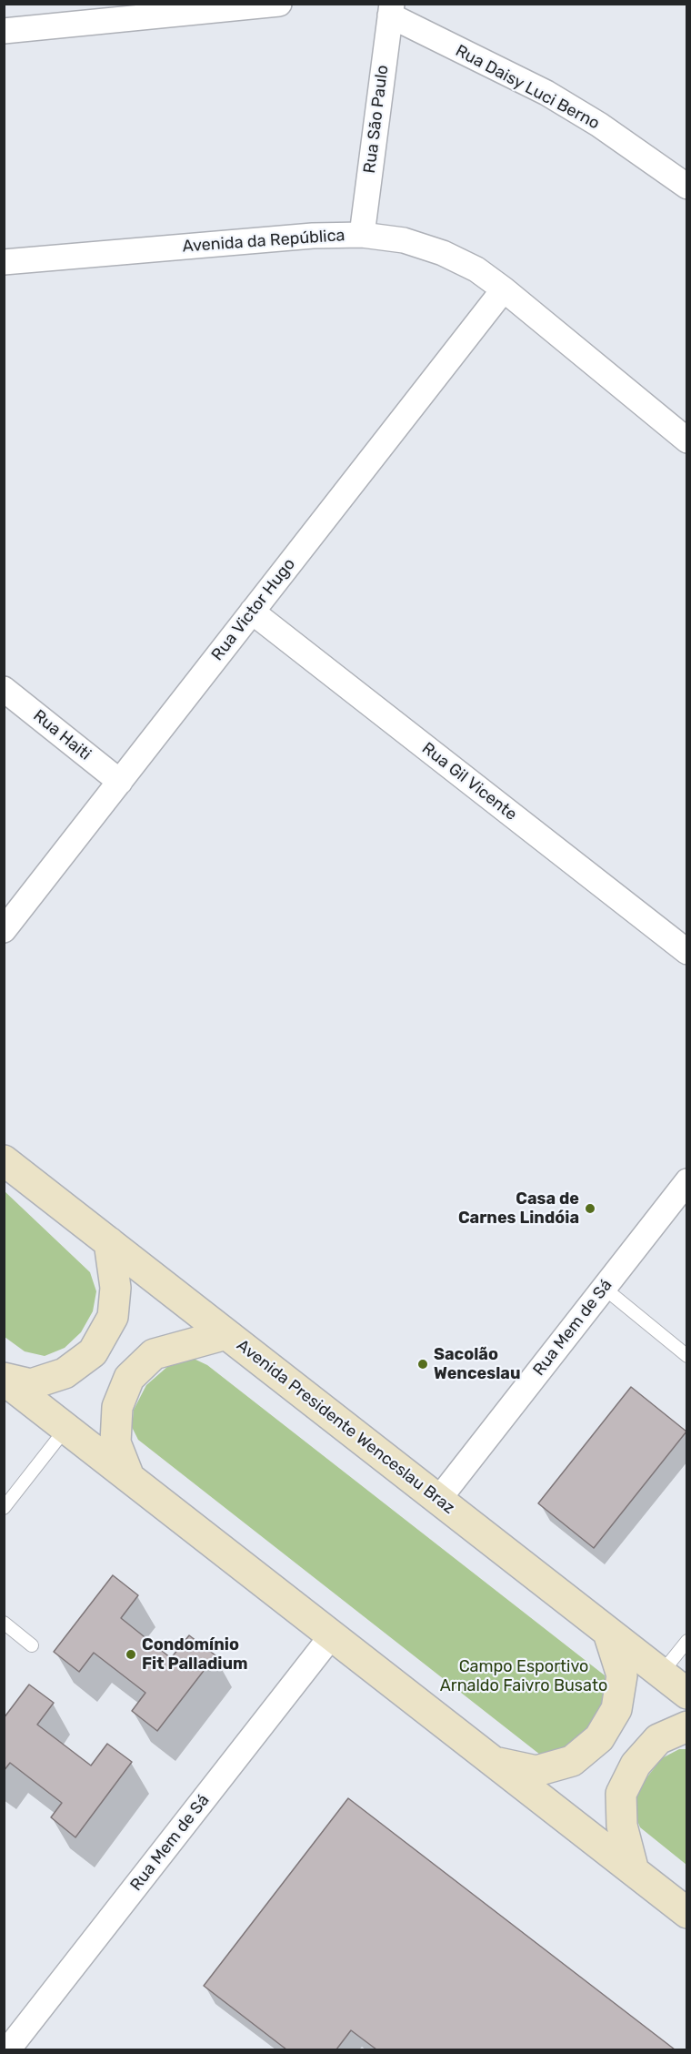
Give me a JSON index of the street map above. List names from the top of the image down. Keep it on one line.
{"streets":{"main road":["Avenida Presidente Wenceslau Braz"],"street":["Rua Daisy Luci Berno","Rua São Paulo","Avenida da República","Rua Victor Hugo","Rua Haiti","Rua Gil Vicente","Rua Mem de Sá"]},"crossings":[["Rua Daisy Luci Berno","Rua São Paulo"],["Rua São Paulo","Avenida da República"],["Avenida da República","Rua Victor Hugo"],["Rua Victor Hugo","Rua Haiti"],["Rua Victor Hugo","Rua Gil Vicente"],["Rua Mem de Sá","Avenida Presidente Wenceslau Braz"]],"parks":["Campo Esportivo Arnaldo Faivro Busato"],"places":["Casa de Carnes Lindóia","Sacolão Wenceslau","Condomínio Fit Palladium"]}
